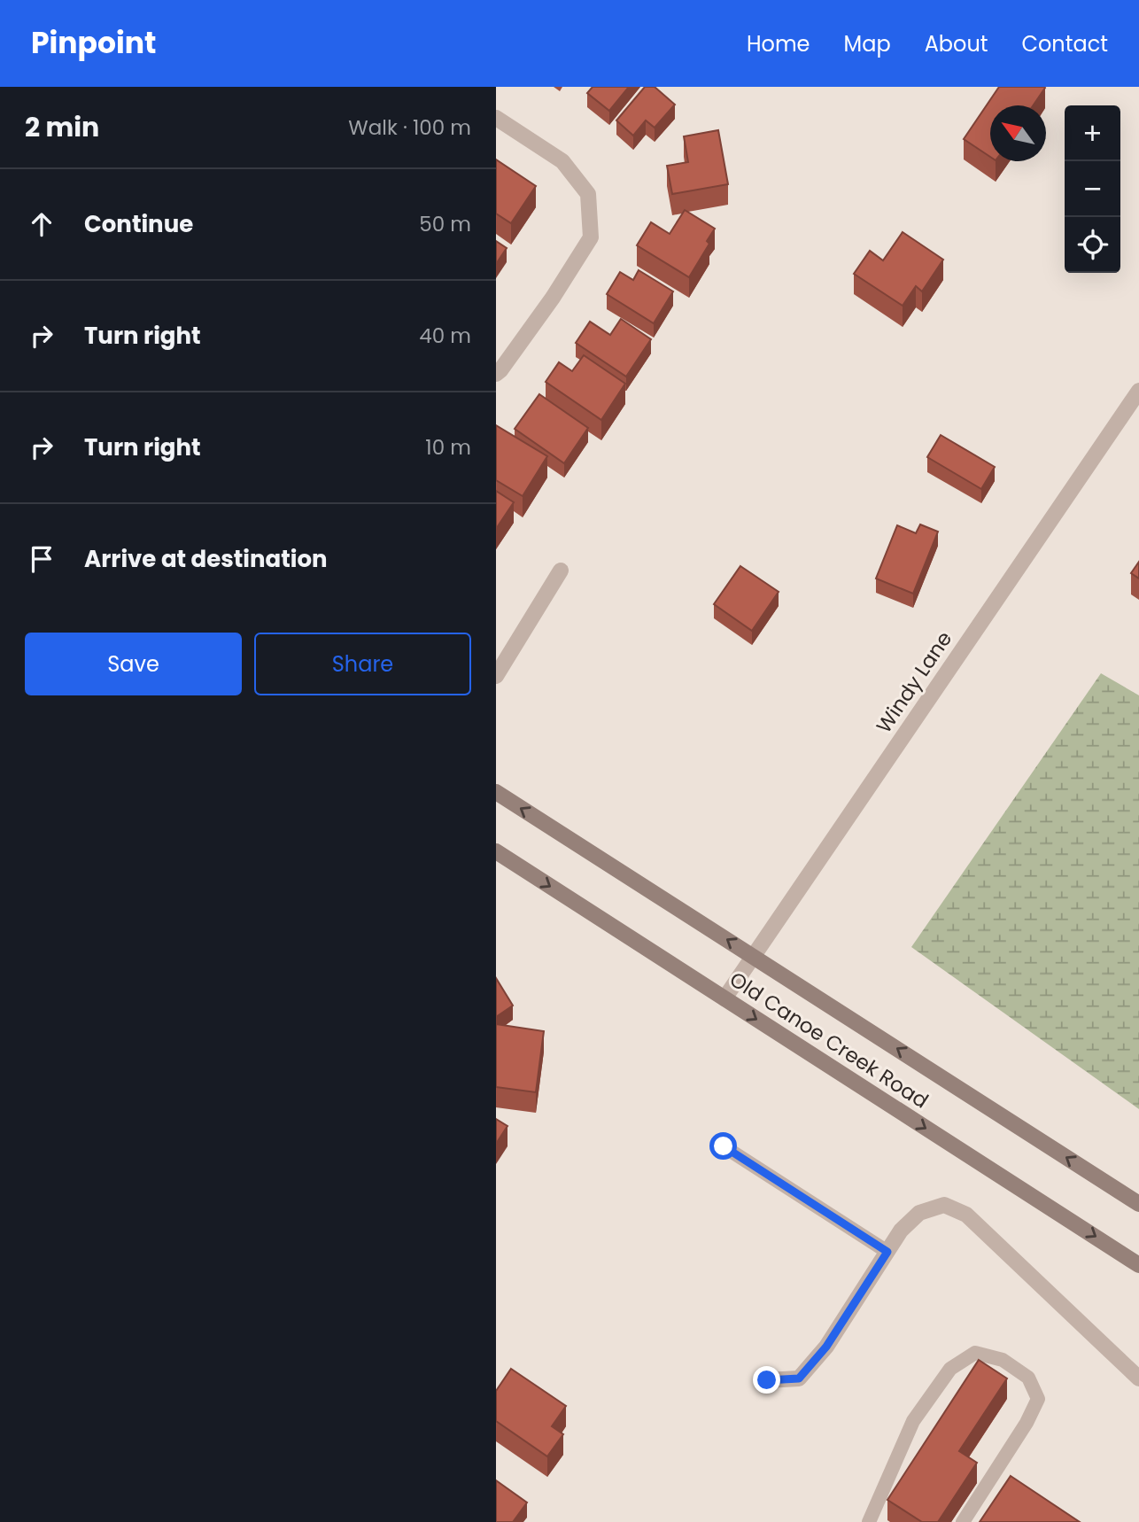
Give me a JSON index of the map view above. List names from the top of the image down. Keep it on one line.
{"streets":{"main road":["Old Canoe Creek Road"],"street":["Windy Lane"]},"crossings":[["Windy Lane","Old Canoe Creek Road"]],"north":"top left","page":{"header":"Pinpoint","nav":["Home","Map","About","Contact"],"heading":["2 min","Walk · 100 m"],"map_buttons":["+","−"],"list":[["Continue","50 m"],["Turn right","40 m"],["Turn right","10 m"],"Arrive at destination"],"buttons":["Save","Share"]}}
